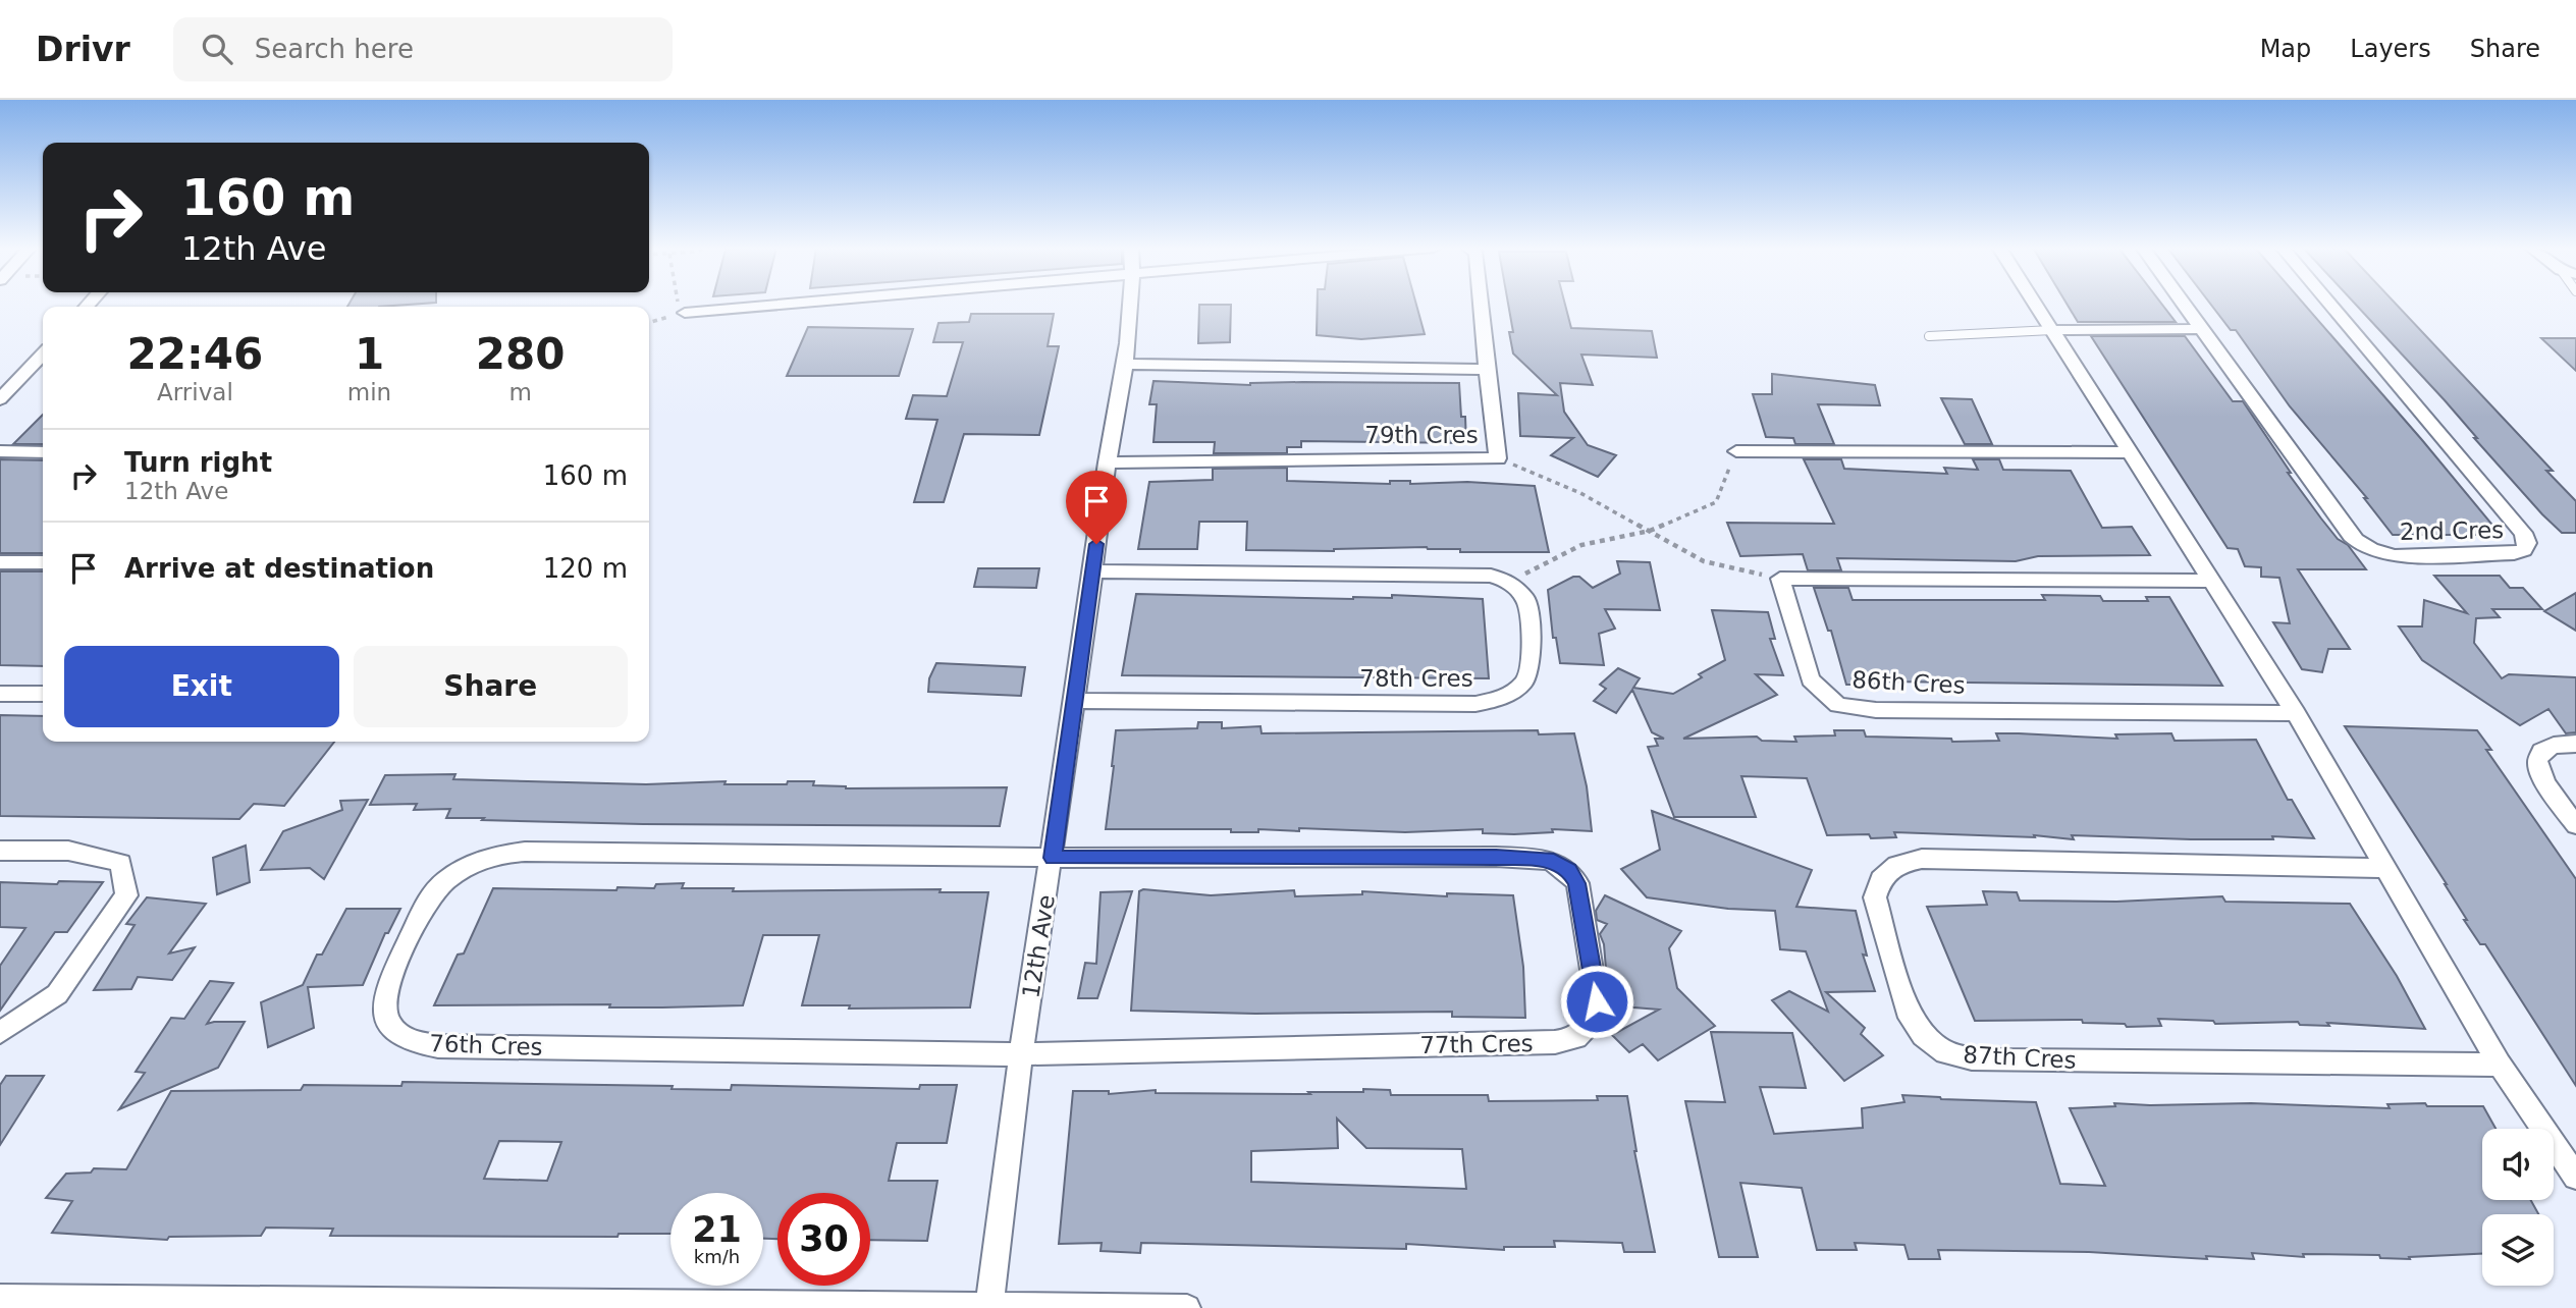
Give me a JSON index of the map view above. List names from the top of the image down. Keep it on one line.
{"streets":{"street":["79th Cres","2nd Cres","78th Cres","86th Cres","12th Ave","77th Cres","76th Cres","87th Cres"]},"crossings":[["79th Cres","12th Ave"],["78th Cres","12th Ave"],["12th Ave","77th Cres"],["12th Ave","76th Cres"],["77th Cres","76th Cres"]],"page":{"header":"Drivr","search":"Search here","nav":["Map","Layers","Share"],"turn":["160 m","12th Ave"],"eta":["22:46","Arrival","1","min","280","m"],"list":[{"name":"Turn right","note":"12th Ave","value":"160 m"},{"name":"Arrive at destination","value":"120 m"}],"buttons":["Exit","Share"],"speed":"21 km/h","limit":"30"}}
